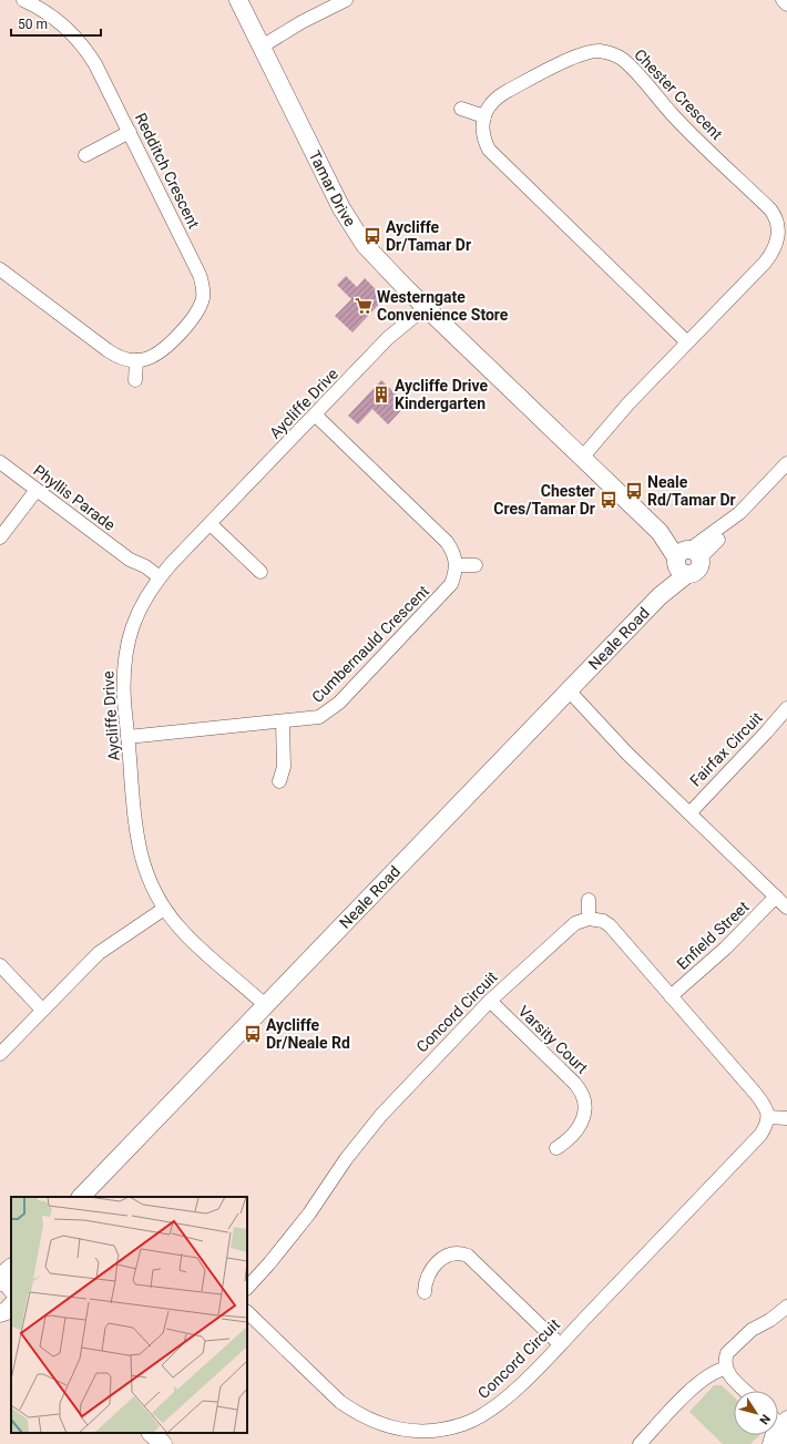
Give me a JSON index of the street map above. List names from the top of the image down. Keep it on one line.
{"streets":{"street":["Chester Crescent","Redditch Crescent","Tamar Drive","Aycliffe Drive","Phyllis Parade","Neale Road","Cumbernauld Crescent","Fairfax Circuit","Enfield Street","Concord Circuit","Varsity Court"]},"crossings":[["Chester Crescent","Tamar Drive"],["Tamar Drive","Aycliffe Drive"],["Tamar Drive","Neale Road"],["Aycliffe Drive","Phyllis Parade"],["Aycliffe Drive","Neale Road"],["Aycliffe Drive","Cumbernauld Crescent"],["Concord Circuit","Varsity Court"]],"places":{"bus stop":["Aycliffe Dr/Tamar Dr","Neale Rd/Tamar Dr","Chester Cres/Tamar Dr","Aycliffe Dr/Neale Rd"],"supermarket":["Westerngate Convenience Store"],"building":["Aycliffe Drive Kindergarten"]},"scale_bar":"50 m","north":"bottom right"}
